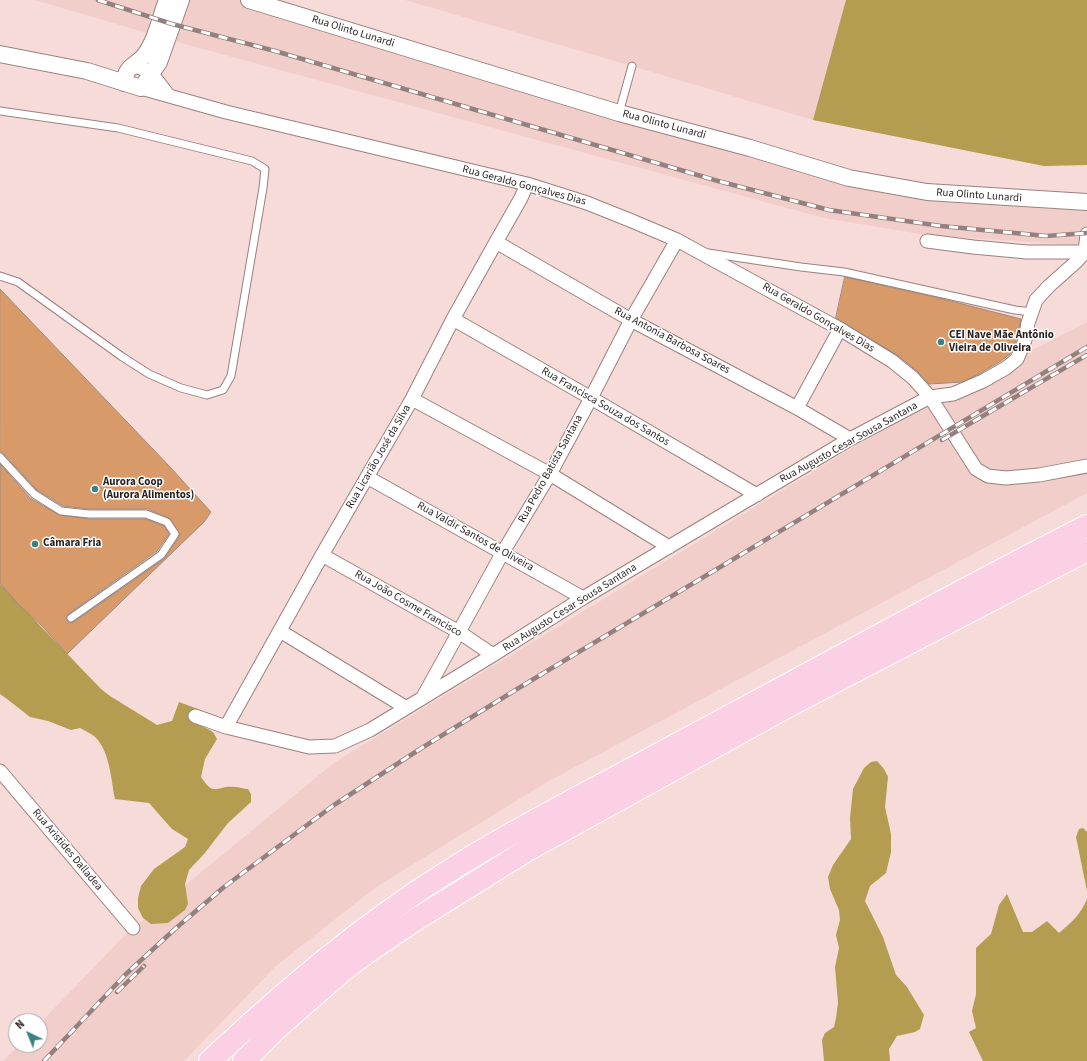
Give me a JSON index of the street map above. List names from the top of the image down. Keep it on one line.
{"streets":{"street":["Rua Olinto Lunardi","Rua Geraldo Gonçalves Dias","Rua Antonia Barbosa Soares","Rua Francisca Souza dos Santos","Rua Augusto Cesar Sousa Santana","Rua Licarião José da Silva","Rua Pedro Batista Santana","Rua Valdir Santos de Oliveira","Rua João Cosme Francisco","Rua Aristides Dalladea"]},"crossings":[["Rua Geraldo Gonçalves Dias","Rua Augusto Cesar Sousa Santana"],["Rua Geraldo Gonçalves Dias","Rua Licarião José da Silva"],["Rua Geraldo Gonçalves Dias","Rua Pedro Batista Santana"],["Rua Antonia Barbosa Soares","Rua Augusto Cesar Sousa Santana"],["Rua Antonia Barbosa Soares","Rua Licarião José da Silva"],["Rua Antonia Barbosa Soares","Rua Pedro Batista Santana"],["Rua Francisca Souza dos Santos","Rua Augusto Cesar Sousa Santana"],["Rua Francisca Souza dos Santos","Rua Licarião José da Silva"],["Rua Francisca Souza dos Santos","Rua Pedro Batista Santana"],["Rua Augusto Cesar Sousa Santana","Rua Licarião José da Silva"],["Rua Augusto Cesar Sousa Santana","Rua Pedro Batista Santana"],["Rua Augusto Cesar Sousa Santana","Rua Valdir Santos de Oliveira"],["Rua Augusto Cesar Sousa Santana","Rua João Cosme Francisco"],["Rua Licarião José da Silva","Rua Valdir Santos de Oliveira"],["Rua Licarião José da Silva","Rua João Cosme Francisco"],["Rua Pedro Batista Santana","Rua Valdir Santos de Oliveira"],["Rua Pedro Batista Santana","Rua João Cosme Francisco"]],"places":["CEI Nave Mãe Antônio Vieira de Oliveira","Aurora Coop (Aurora Alimentos)","Câmara Fria"],"north":"top left"}
